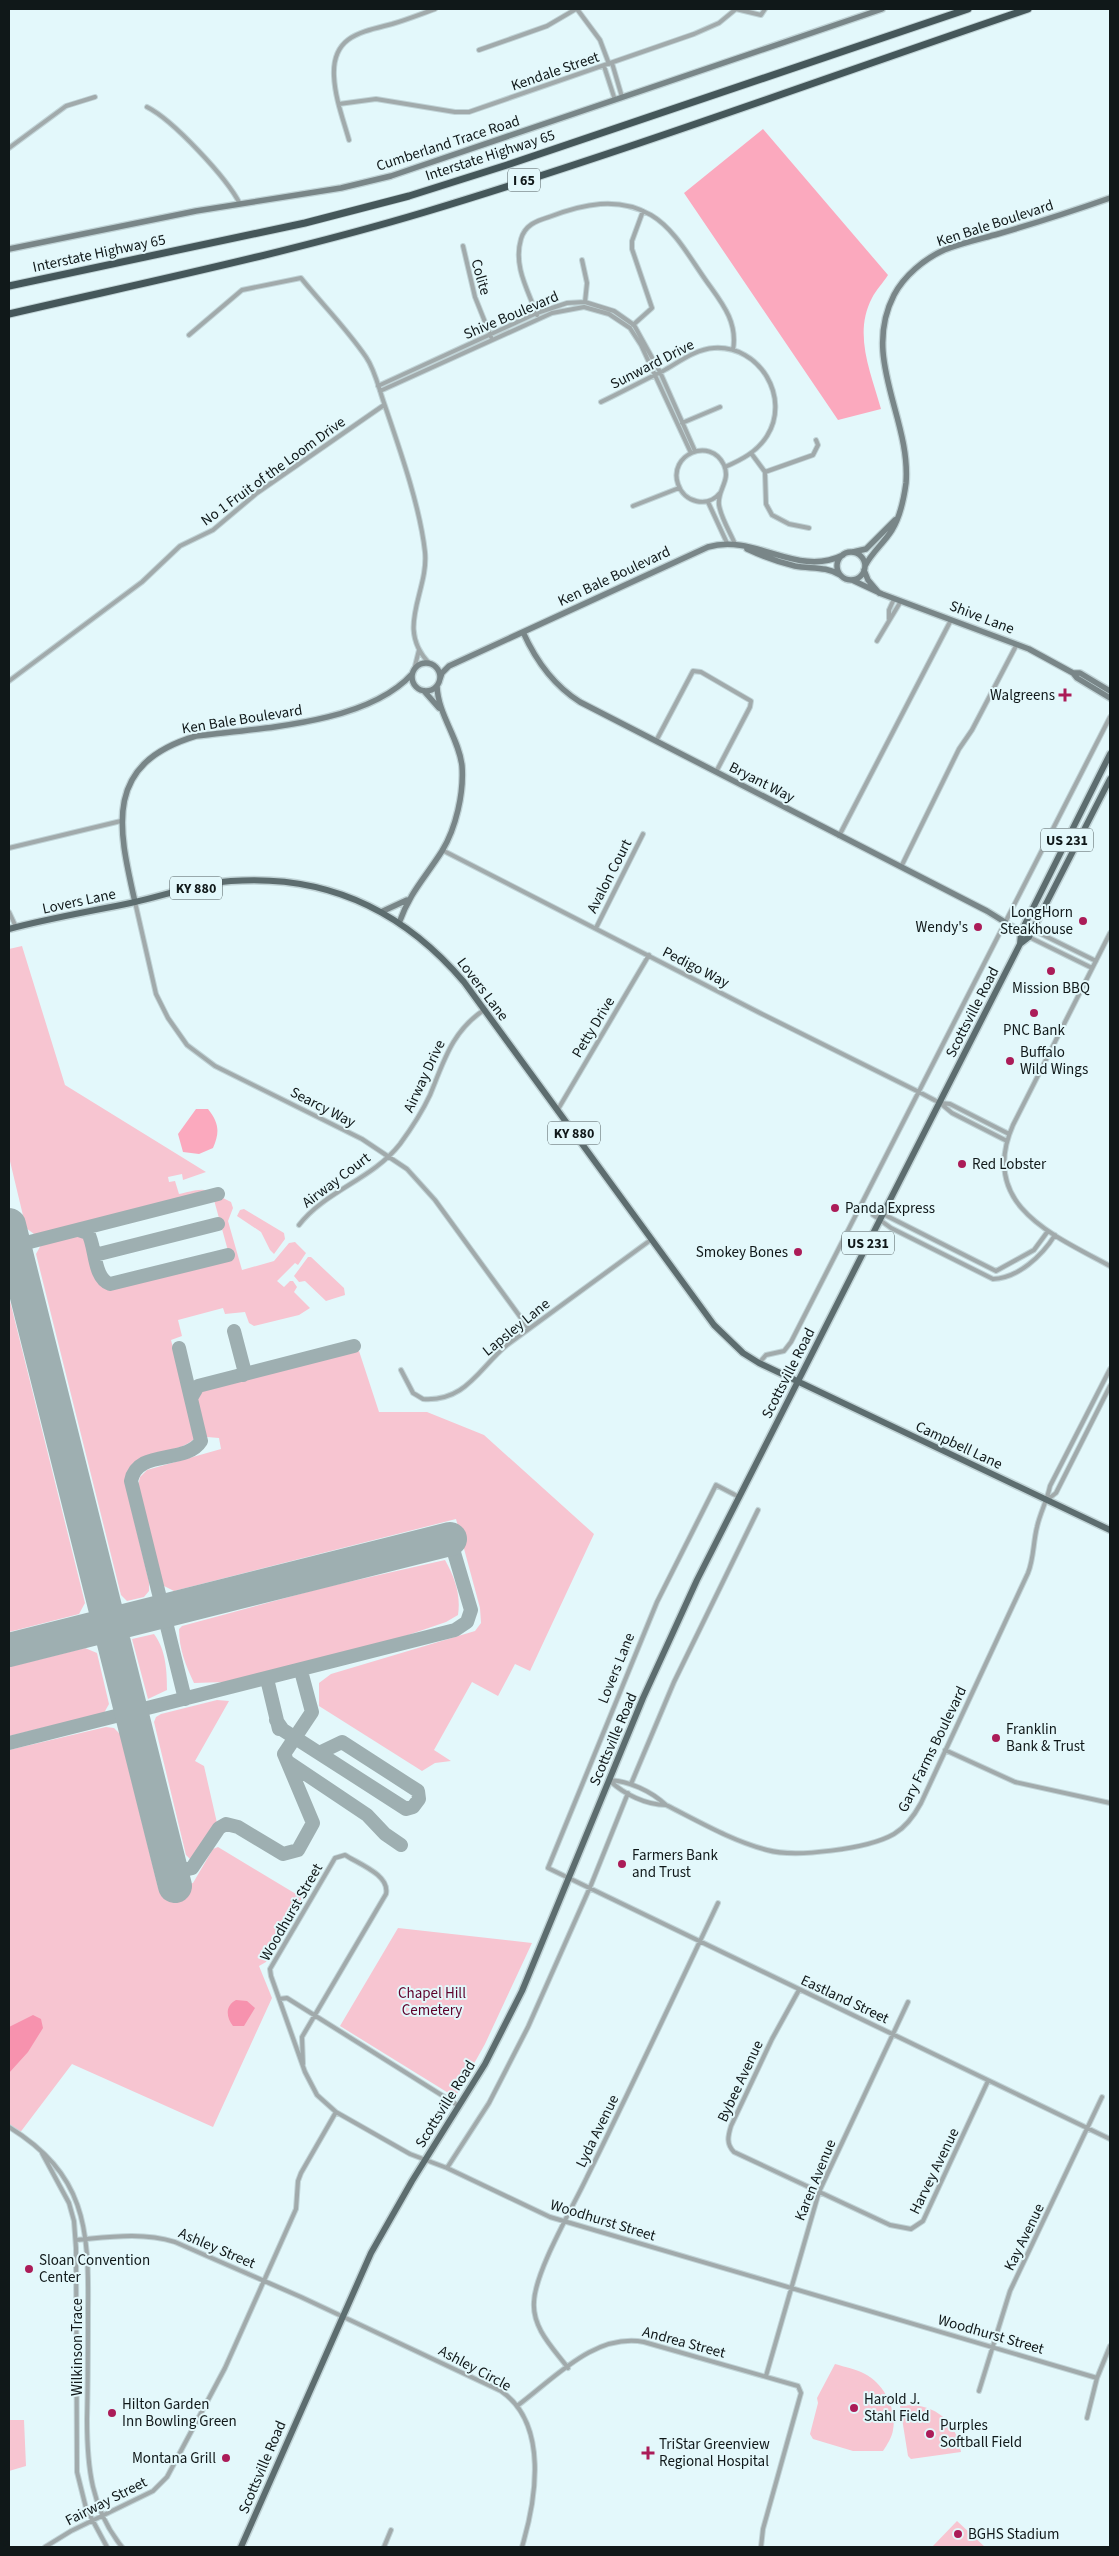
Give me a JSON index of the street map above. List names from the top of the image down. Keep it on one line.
{"streets":{"highway":["Interstate Highway 65","I 65"],"main road":["Cumberland Trace Road","Ken Bale Boulevard","Shive Lane","Bryant Way","US 231","KY 880","Lovers Lane","Scottsville Road","Campbell Lane"],"street":["Kendale Street","Colite","Shive Boulevard","Sunward Drive","No 1 Fruit of the Loom Drive","Avalon Court","Pedigo Way","Petty Drive","Airway Drive","Searcy Way","Airway Court","Lapsley Lane","Gary Farms Boulevard","Woodhurst Street","Eastland Street","Bybee Avenue","Lyda Avenue","Harvey Avenue","Karen Avenue","Kay Avenue","Ashley Street","Andrea Street","Wilkinson Trace","Ashley Circle","Fairway Street"]},"crossings":[["Ken Bale Boulevard","Shive Lane"],["Ken Bale Boulevard","Bryant Way"],["Ken Bale Boulevard","Lovers Lane"],["Ken Bale Boulevard","Searcy Way"],["Colite","Shive Boulevard"],["Shive Boulevard","Sunward Drive"],["Bryant Way","Scottsville Road"],["Avalon Court","Pedigo Way"],["Lovers Lane","Scottsville Road"],["Lovers Lane","Petty Drive"],["Lovers Lane","Airway Drive"],["Lovers Lane","Searcy Way"],["Lovers Lane","Lapsley Lane"],["Lovers Lane","Campbell Lane"],["Lovers Lane","Eastland Street"],["Pedigo Way","Scottsville Road"],["Pedigo Way","Petty Drive"],["Scottsville Road","Campbell Lane"],["Scottsville Road","Gary Farms Boulevard"],["Scottsville Road","Woodhurst Street"],["Scottsville Road","Eastland Street"],["Scottsville Road","Ashley Street"],["Scottsville Road","Ashley Circle"],["Airway Drive","Searcy Way"],["Airway Drive","Airway Court"],["Searcy Way","Airway Court"],["Searcy Way","Lapsley Lane"],["Campbell Lane","Gary Farms Boulevard"],["Woodhurst Street","Lyda Avenue"],["Woodhurst Street","Karen Avenue"],["Woodhurst Street","Kay Avenue"],["Woodhurst Street","Fairway Street"],["Eastland Street","Bybee Avenue"],["Eastland Street","Lyda Avenue"],["Eastland Street","Harvey Avenue"],["Eastland Street","Karen Avenue"],["Eastland Street","Kay Avenue"],["Bybee Avenue","Harvey Avenue"],["Bybee Avenue","Karen Avenue"],["Lyda Avenue","Andrea Street"],["Harvey Avenue","Karen Avenue"],["Karen Avenue","Andrea Street"],["Ashley Street","Wilkinson Trace"],["Ashley Street","Ashley Circle"],["Ashley Street","Fairway Street"],["Andrea Street","Ashley Circle"],["Wilkinson Trace","Fairway Street"]],"parks":["Chapel Hill Cemetery"],"places":{"health":["Walgreens","TriStar Greenview Regional Hospital"],"other":["LongHorn Steakhouse","Wendy's","Mission BBQ","PNC Bank","Buffalo Wild Wings","Red Lobster","Panda Express","Smokey Bones","Franklin Bank & Trust","Farmers Bank and Trust","Sloan Convention Center","Harold J. Stahl Field","Hilton Garden Inn Bowling Green","Purples Softball Field","Montana Grill","BGHS Stadium"]}}
